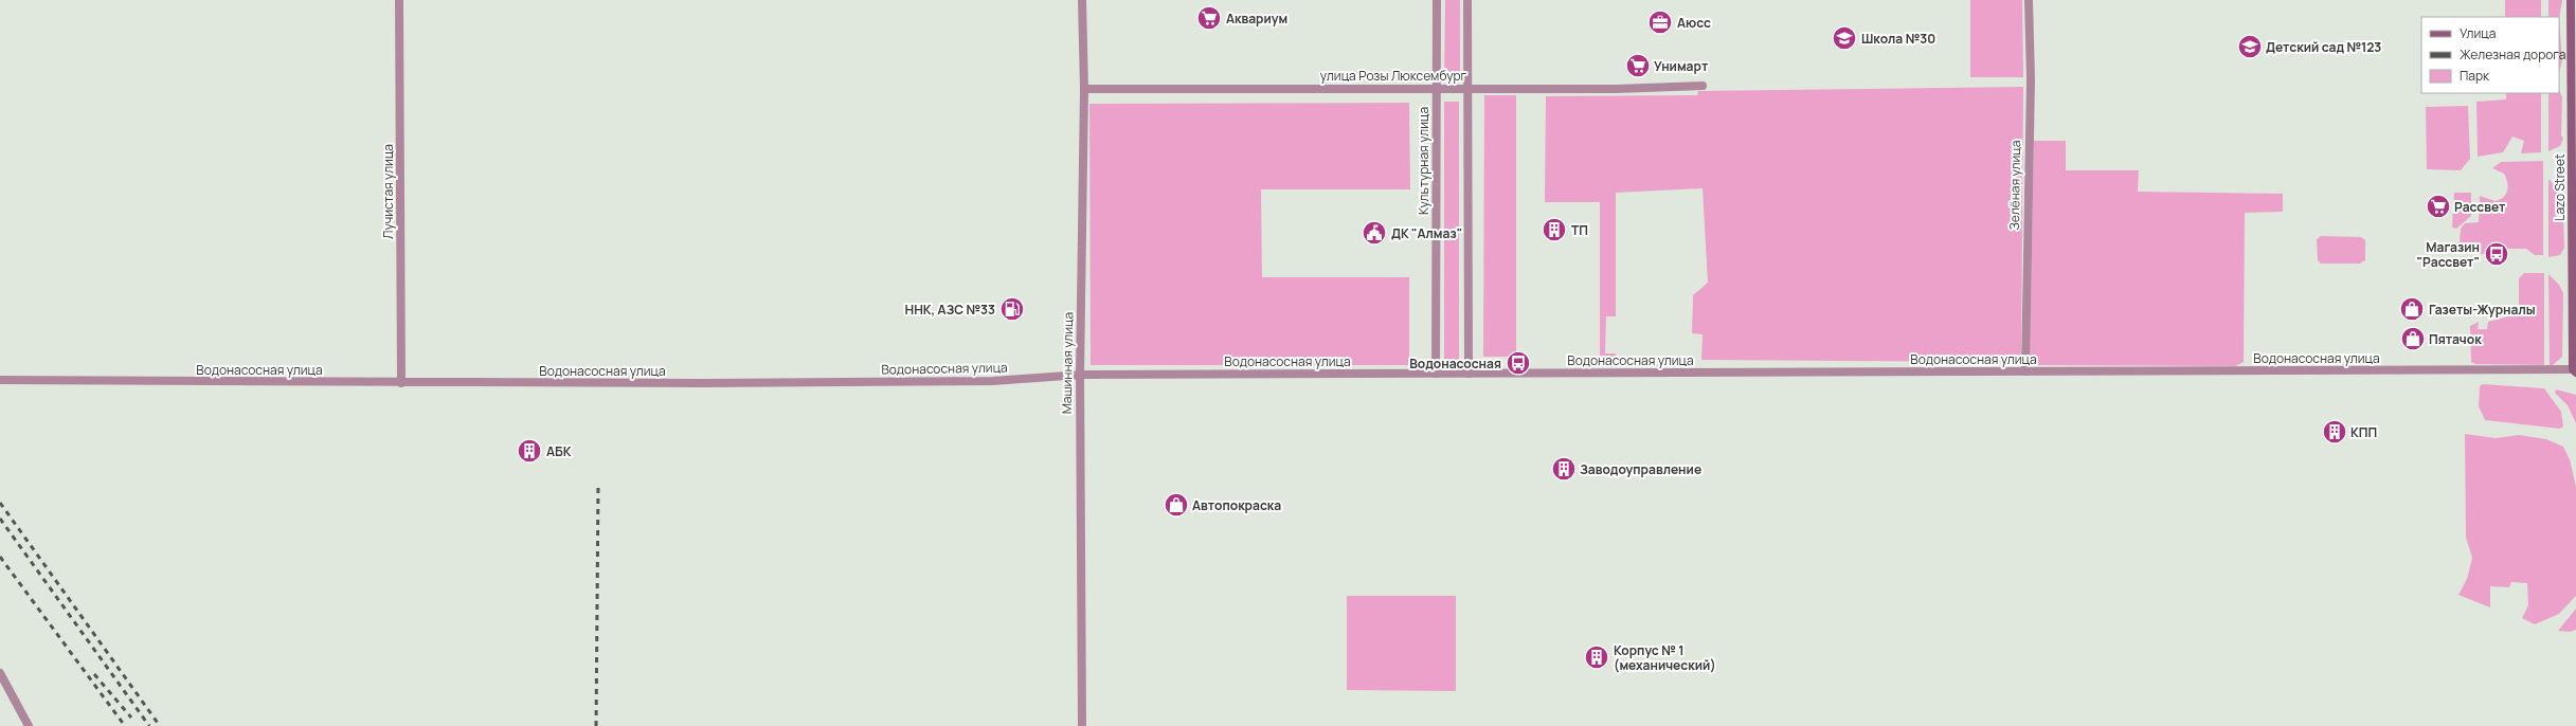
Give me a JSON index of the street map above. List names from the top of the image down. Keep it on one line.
{"streets":{"main road":["Lazo Street"],"street":["улица Розы Люксембург","Культурная улица","Зелёная улица","Лучистая улица","Водонасосная улица","Машинная улица"]},"crossings":[["улица Розы Люксембург","Культурная улица"],["улица Розы Люксембург","Машинная улица"],["Культурная улица","Водонасосная улица"],["Зелёная улица","Водонасосная улица"],["Lazo Street","Водонасосная улица"],["Лучистая улица","Водонасосная улица"],["Водонасосная улица","Машинная улица"]],"places":{"supermarket":["Аквариум","Унимарт","Рассвет"],"office":["Аюсс"],"school or university":["Школа №30","Детский сад №123"],"building":["ТП","КПП","АБК","Заводоуправление","Корпус № 1 (механический)"],"public building":["ДК \"Алмаз\""],"bus stop":["Магазин \"Рассвет\"","Водонасосная"],"fuel station":["ННК, АЗС №33"],"shop":["Газеты-Журналы","Пятачок","Автопокраска"]},"legend":["Улица","Железная дорога","Парк"]}
